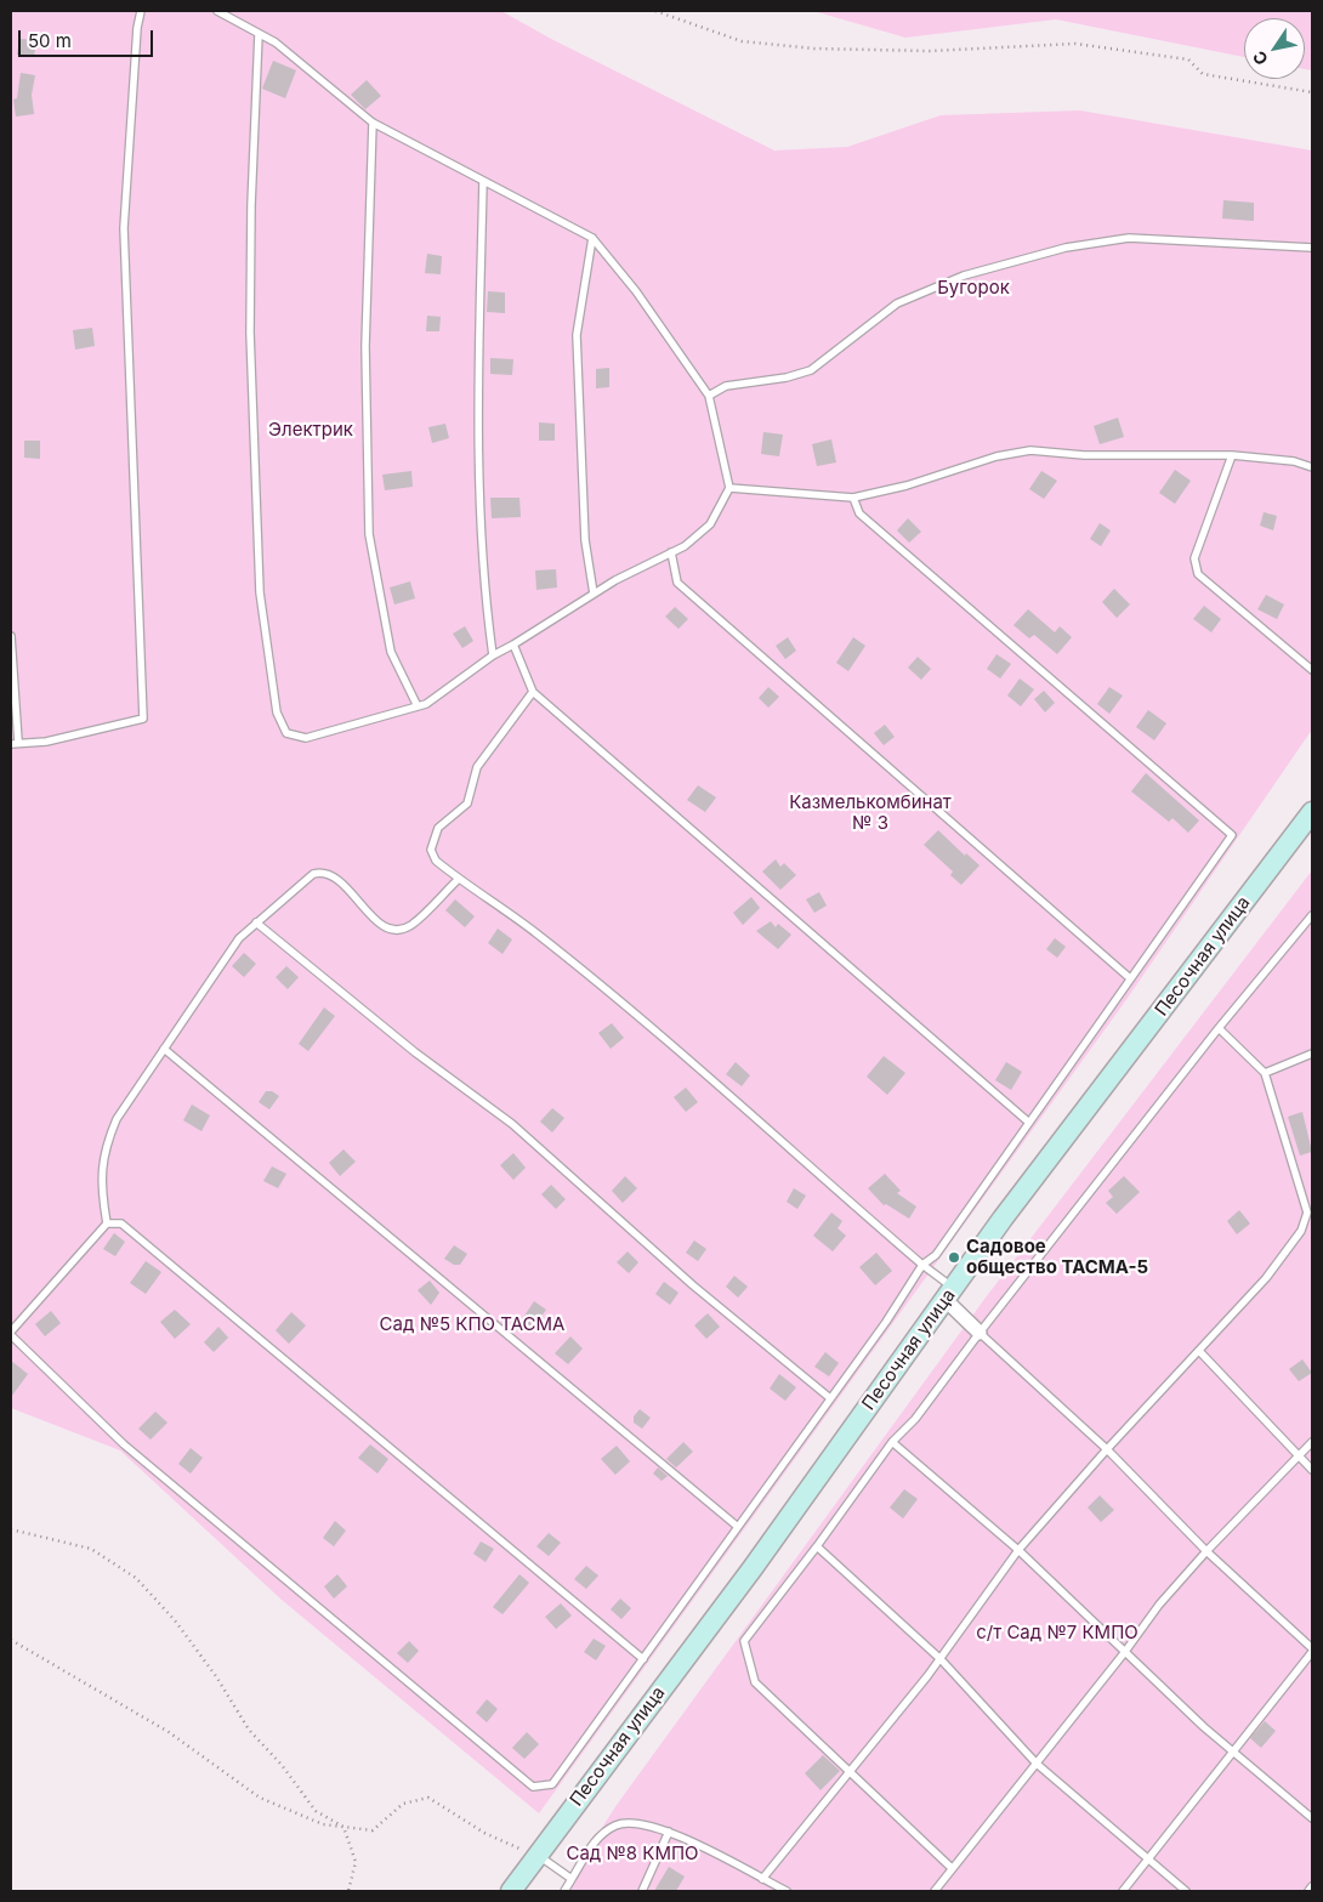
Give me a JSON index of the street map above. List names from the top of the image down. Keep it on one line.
{"streets":{"main road":["Песочная улица"]},"parks":["Бугорок","Электрик","Казмелькомбинат № 3","Сад №5 КПО ТАСМА","с/т Сад №7 КМПО","Сад №8 КМПО"],"places":["Садовое общество ТАСМА-5"],"scale_bar":"50 m","north":"bottom left"}
